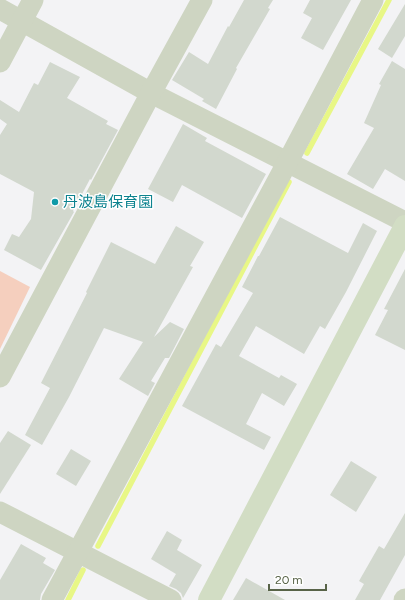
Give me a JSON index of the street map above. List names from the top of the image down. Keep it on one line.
{"places":["丹波島保育園"],"scale_bar":"20 m"}
